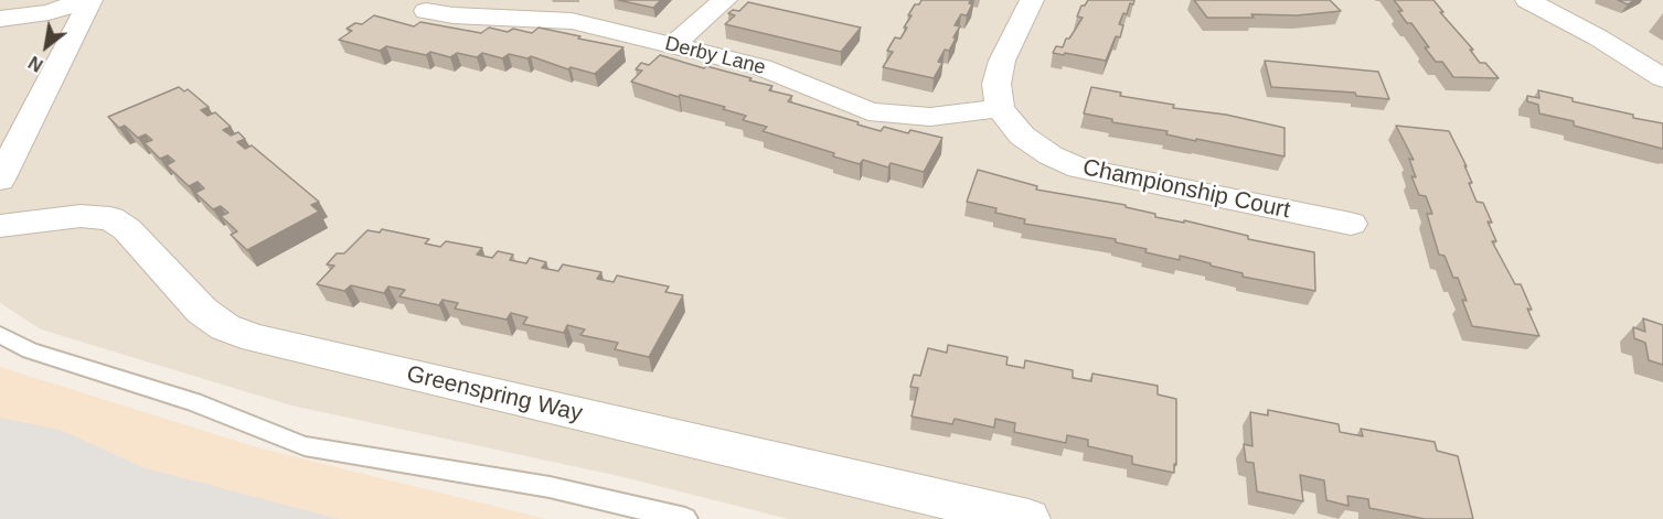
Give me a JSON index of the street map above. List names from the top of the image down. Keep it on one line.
{"streets":{"street":["Derby Lane","Championship Court","Greenspring Way"]},"crossings":[["Derby Lane","Championship Court"]],"north":"bottom left"}
